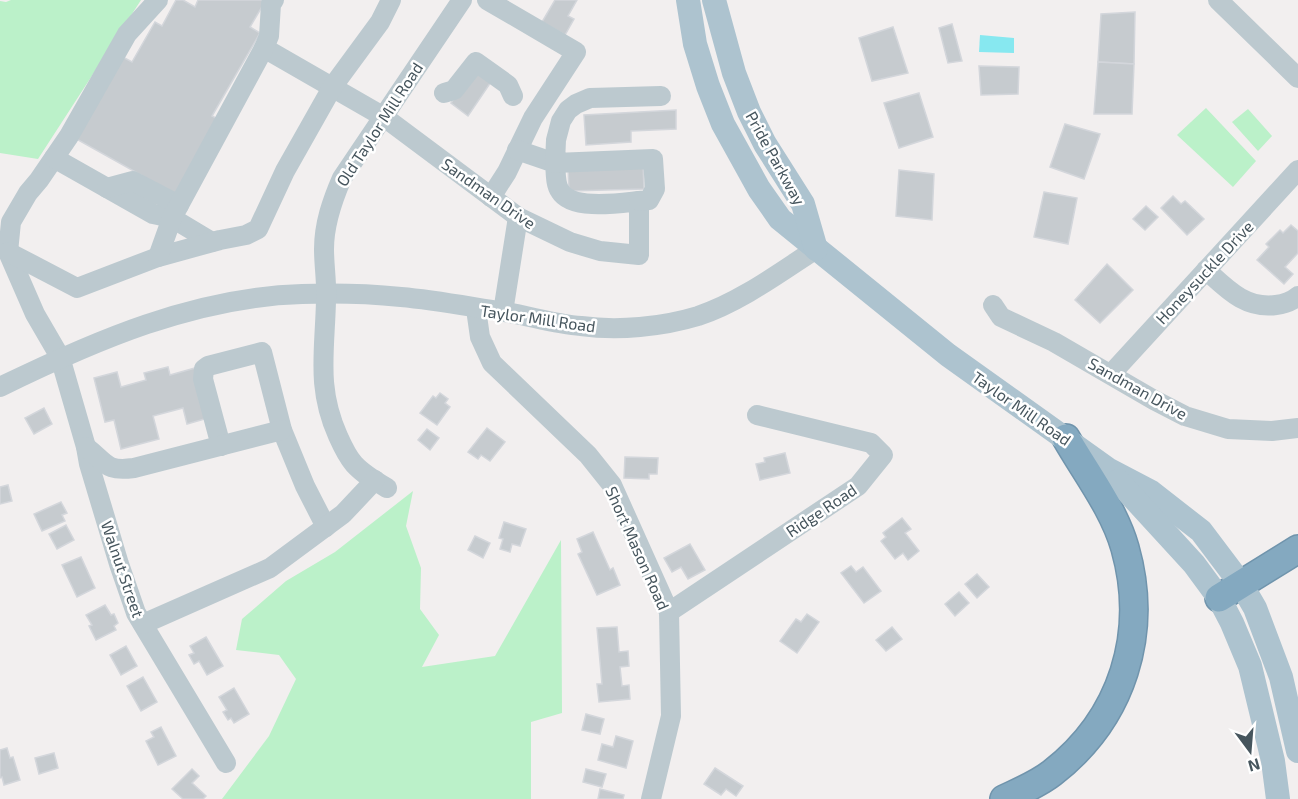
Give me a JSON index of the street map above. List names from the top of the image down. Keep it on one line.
{"streets":{"main road":["Pride Parkway","Taylor Mill Road"],"street":["Old Taylor Mill Road","Sandman Drive","Honeysuckle Drive","Ridge Road","Short Mason Road","Walnut Street"]},"crossings":[["Old Taylor Mill Road","Sandman Drive"],["Old Taylor Mill Road","Taylor Mill Road"],["Pride Parkway","Taylor Mill Road"],["Sandman Drive","Honeysuckle Drive"],["Taylor Mill Road","Short Mason Road"],["Taylor Mill Road","Walnut Street"],["Ridge Road","Short Mason Road"]],"north":"bottom"}
